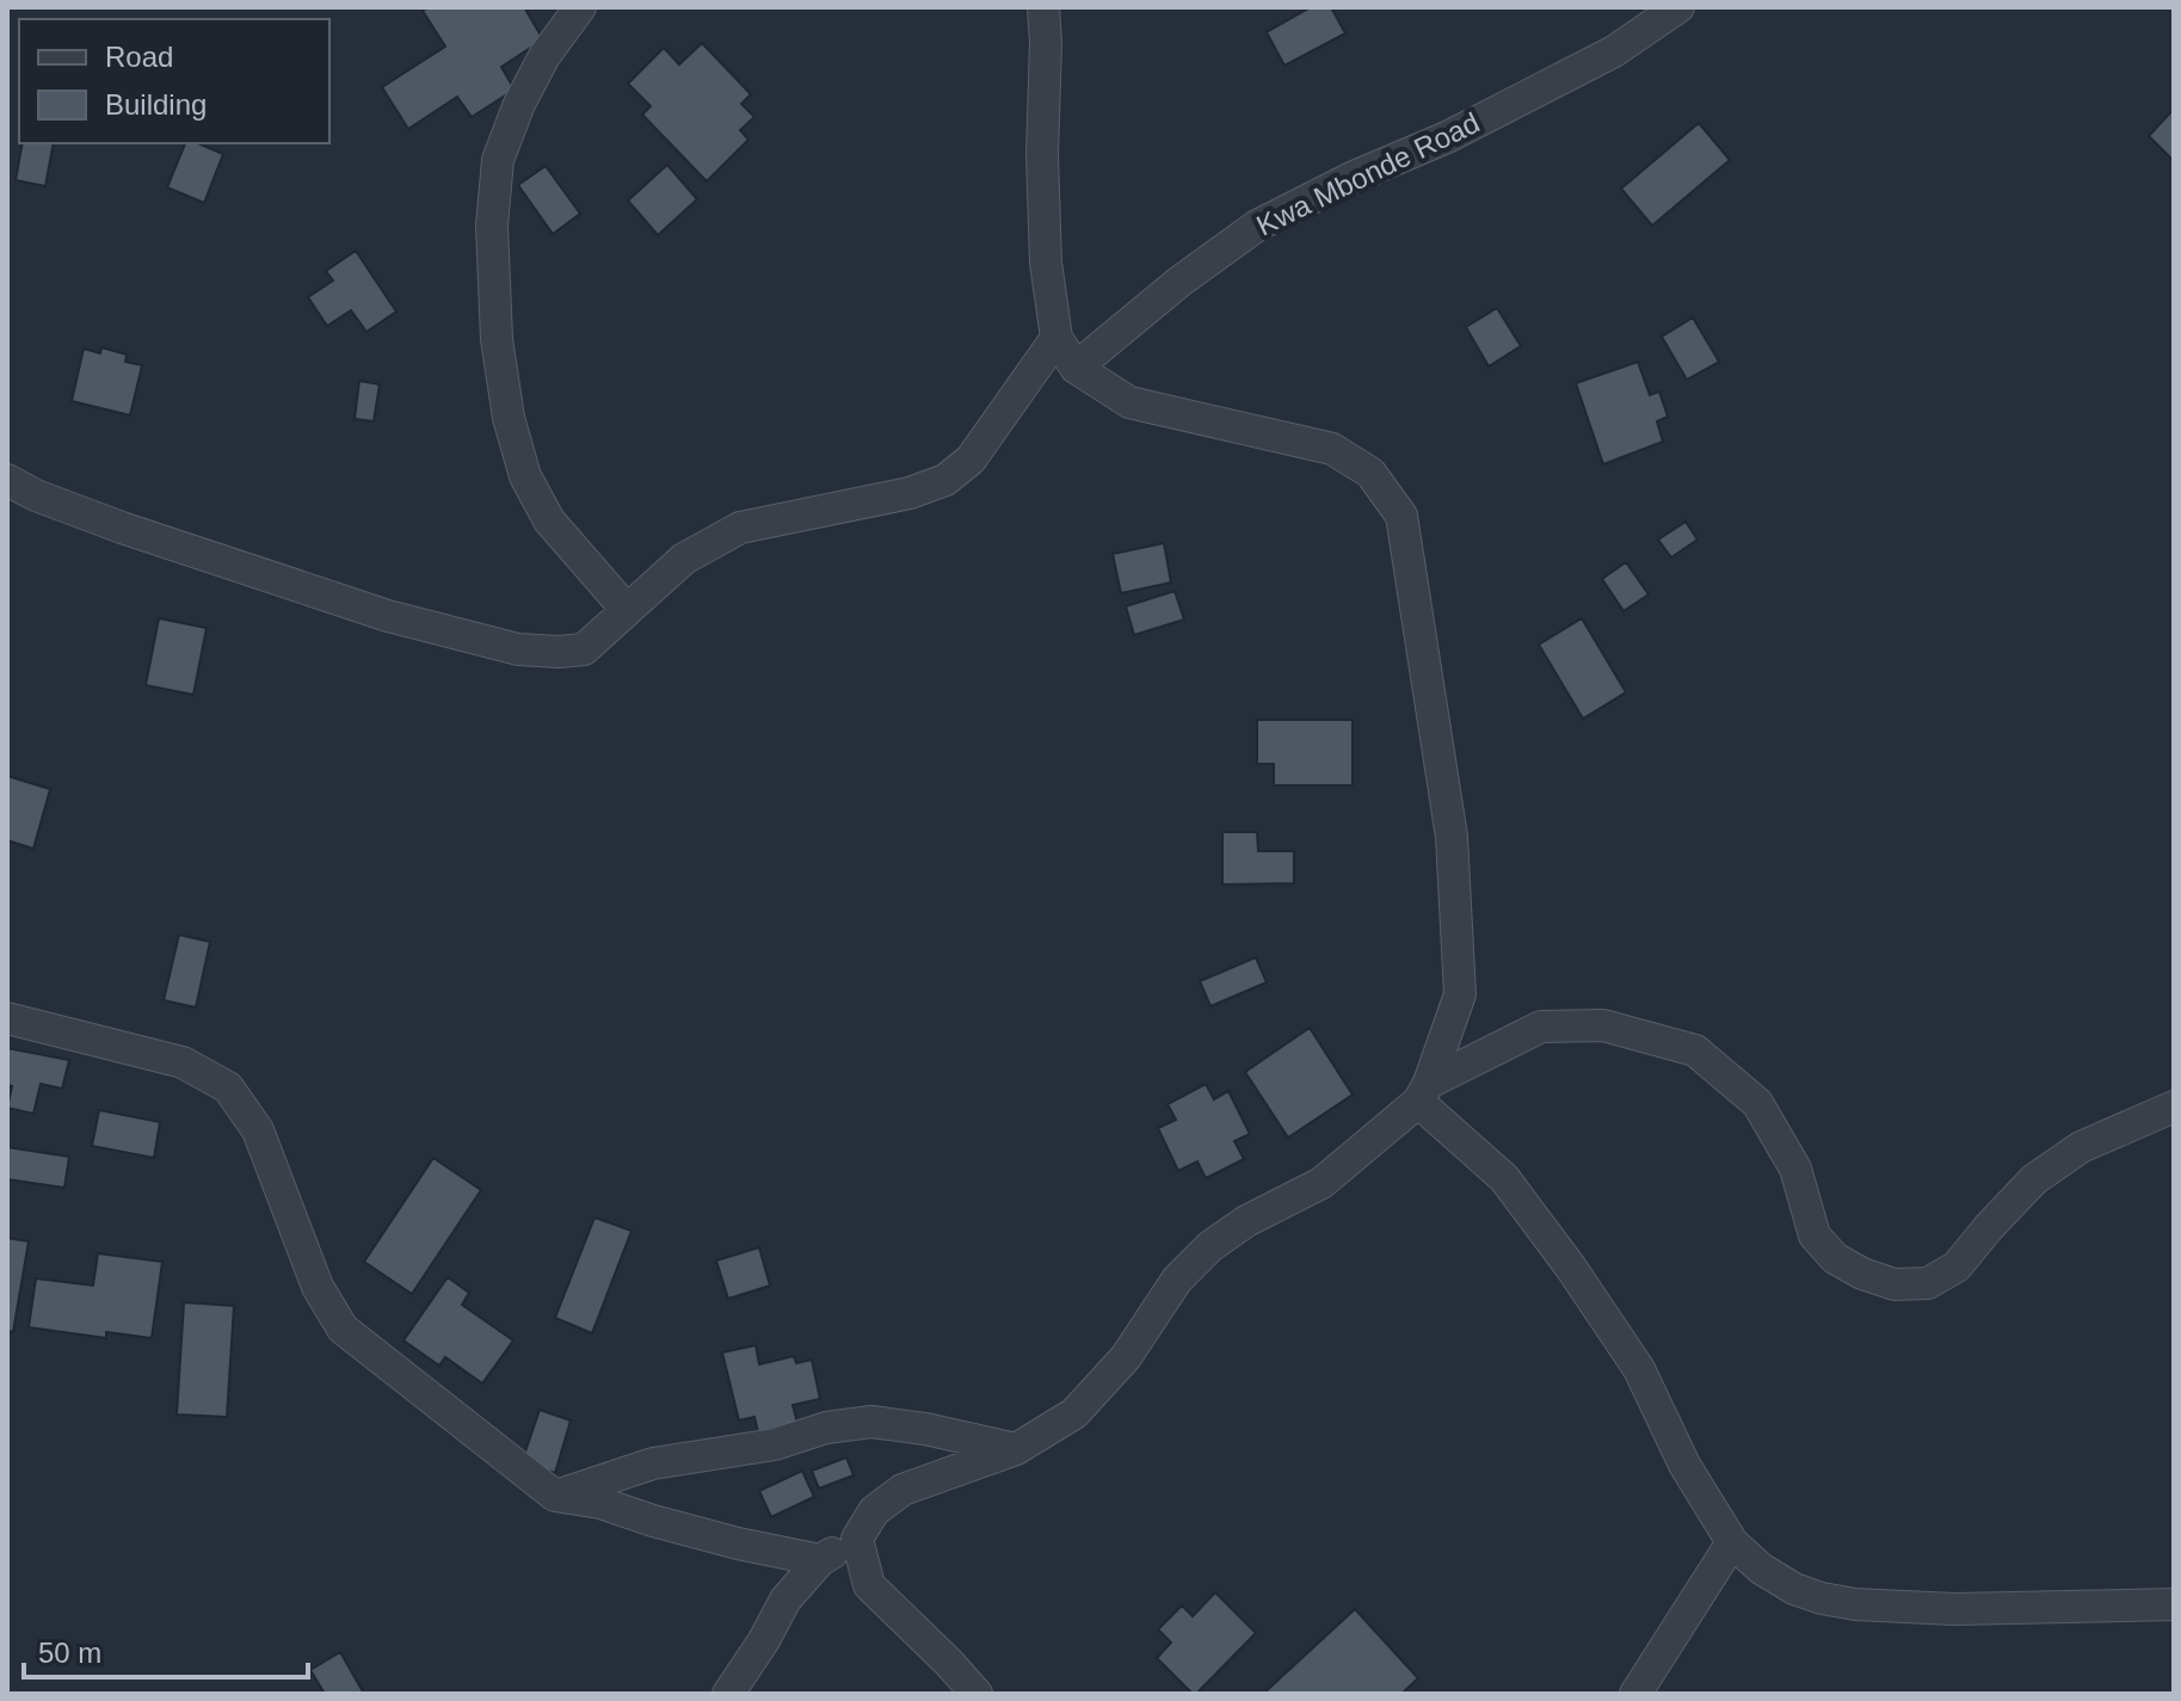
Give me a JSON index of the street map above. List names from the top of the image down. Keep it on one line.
{"streets":{"street":["Kwa Mbonde Road"]},"legend":["Road","Building"],"scale_bar":"50 m"}
